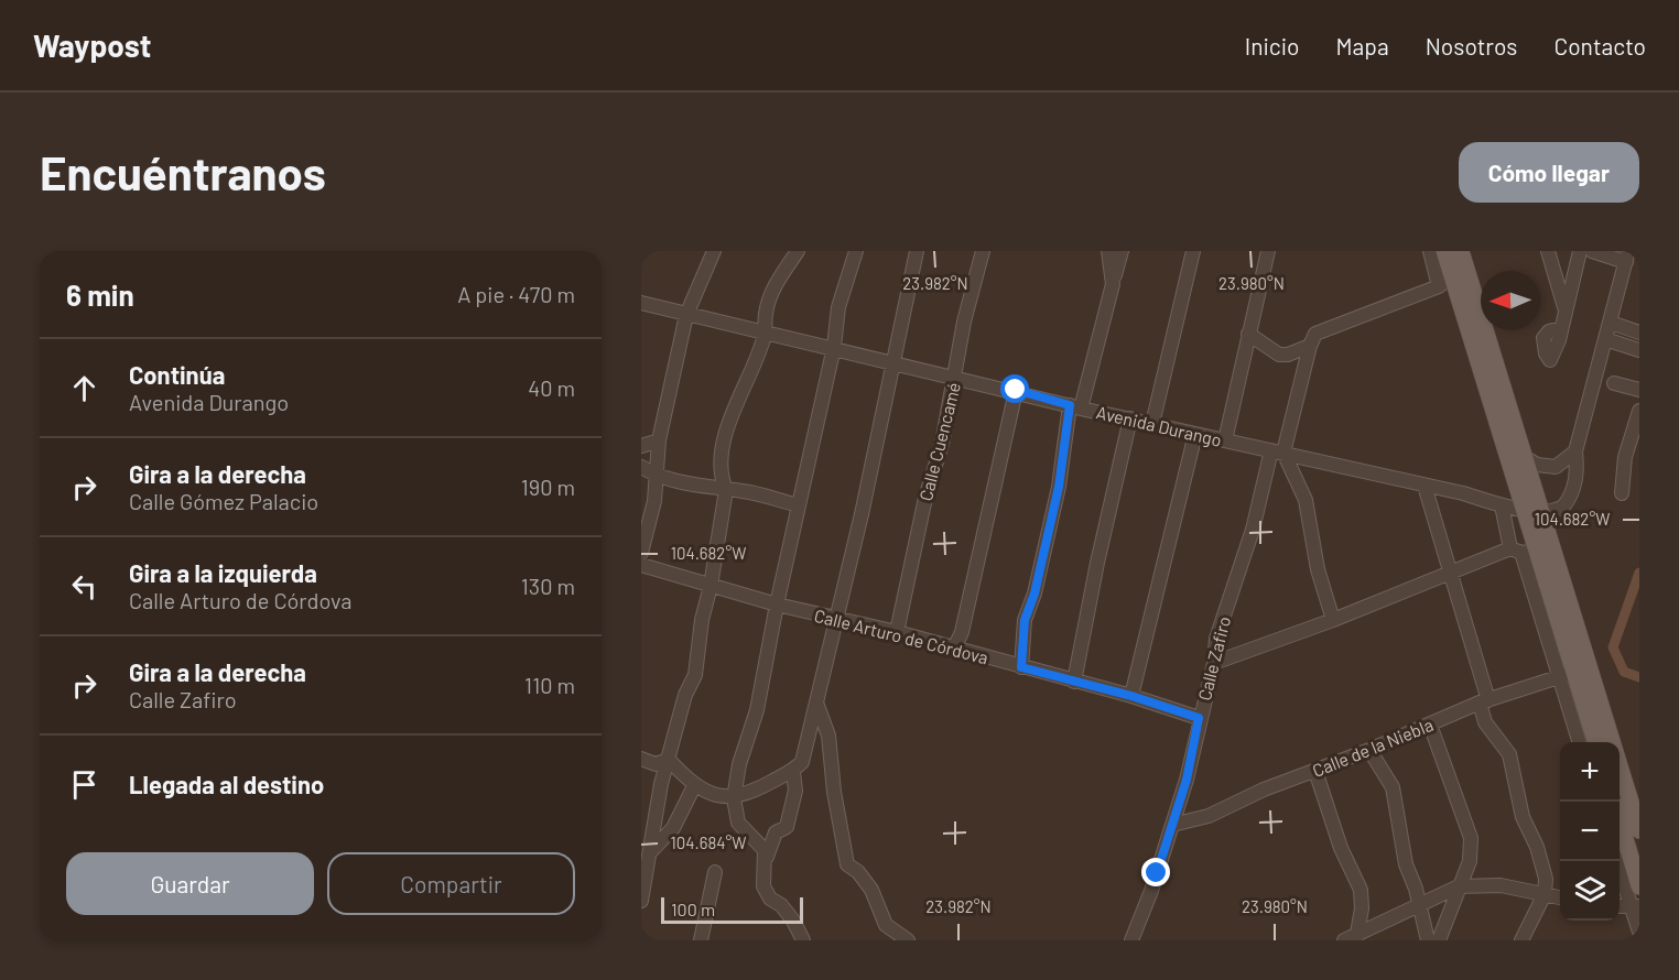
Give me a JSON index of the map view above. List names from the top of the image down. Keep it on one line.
{"streets":{"street":["Avenida Durango","Calle Cuencamé","Calle Arturo de Córdova","Calle Zafiro","Calle de la Niebla"]},"crossings":[["Avenida Durango","Calle Cuencamé"],["Avenida Durango","Calle Zafiro"],["Calle Cuencamé","Calle Arturo de Córdova"],["Calle Arturo de Córdova","Calle Zafiro"],["Calle Zafiro","Calle de la Niebla"]],"scale_bar":"100 m","north":"left","page":{"header":"Waypost","nav":["Inicio","Mapa","Nosotros","Contacto"],"buttons":["Cómo llegar",["Guardar","Compartir"]],"title":"Encuéntranos","heading":["6 min","A pie · 470 m"],"list":[["Continúa","Avenida Durango","40 m"],["Gira a la derecha","Calle Gómez Palacio","190 m"],["Gira a la izquierda","Calle Arturo de Córdova","130 m"],["Gira a la derecha","Calle Zafiro","110 m"],"Llegada al destino"],"map_buttons":["+","−"],"scale":"100 m"},"coordinates":["23.982°N","23.980°N","104.682°W","104.684°W"]}
